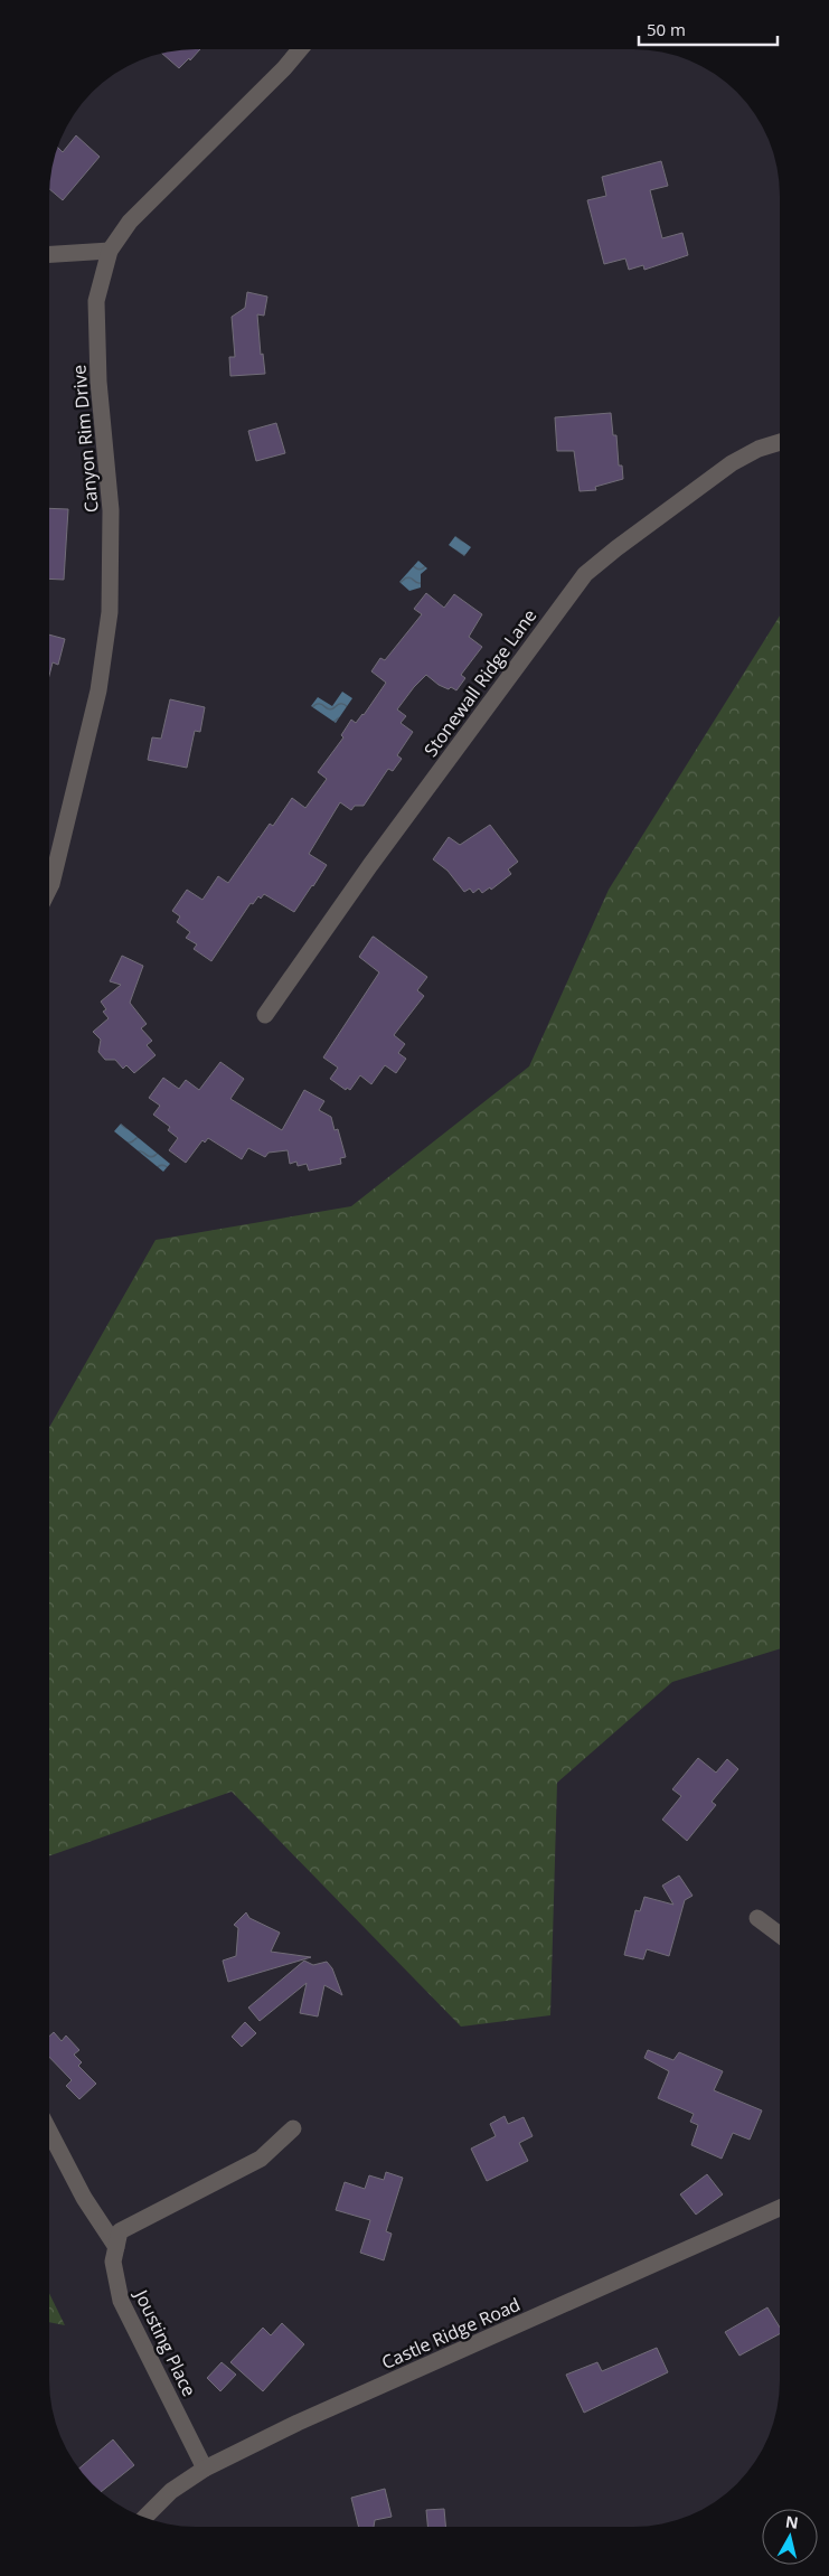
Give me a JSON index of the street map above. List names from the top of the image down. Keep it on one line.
{"streets":{"street":["Canyon Rim Drive","Stonewall Ridge Lane","Castle Ridge Road","Jousting Place"]},"crossings":[["Castle Ridge Road","Jousting Place"]],"scale_bar":"50 m","north":"top"}
